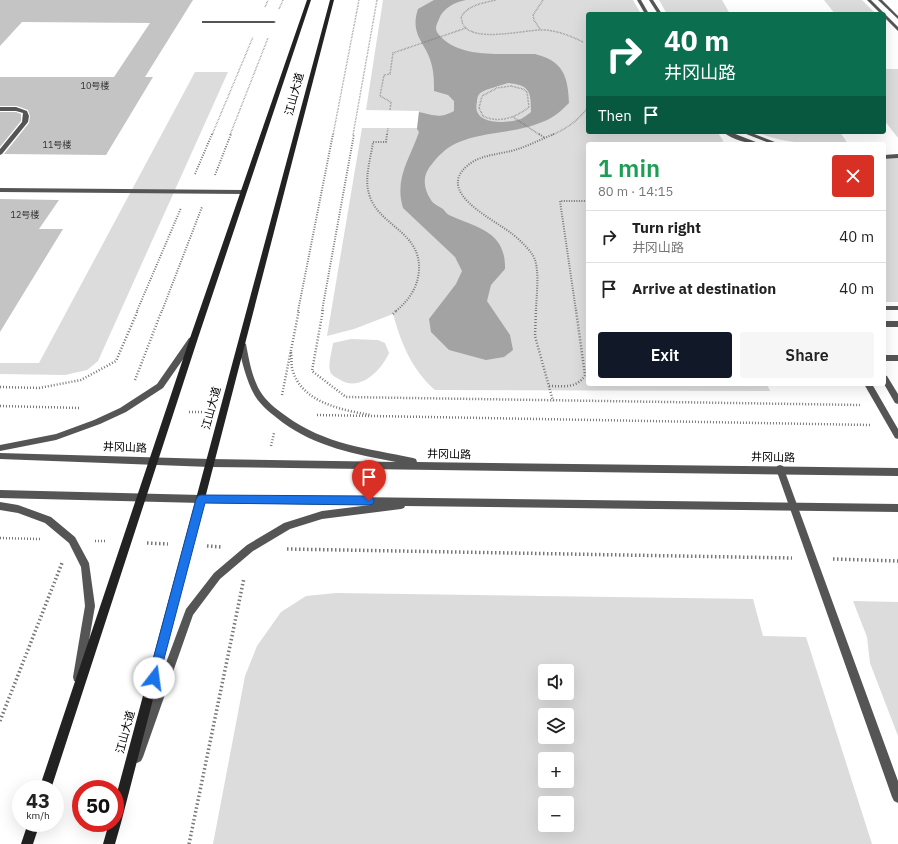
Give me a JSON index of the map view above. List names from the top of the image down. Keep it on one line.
{"streets":{"main road":["江山大道"],"street":["井冈山路"]},"crossings":[["江山大道","井冈山路"]],"house_numbers":["10号楼","11号楼","12号楼"],"page":{"turn":["40 m","井冈山路"],"then":"Then","heading":["1 min","80 m · 14:15"],"list":[{"name":"Turn right","note":"井冈山路","value":"40 m"},{"name":"Arrive at destination","value":"40 m"}],"buttons":["Exit","Share"],"map_buttons":["+","−"],"speed":"43 km/h","limit":"50"}}
